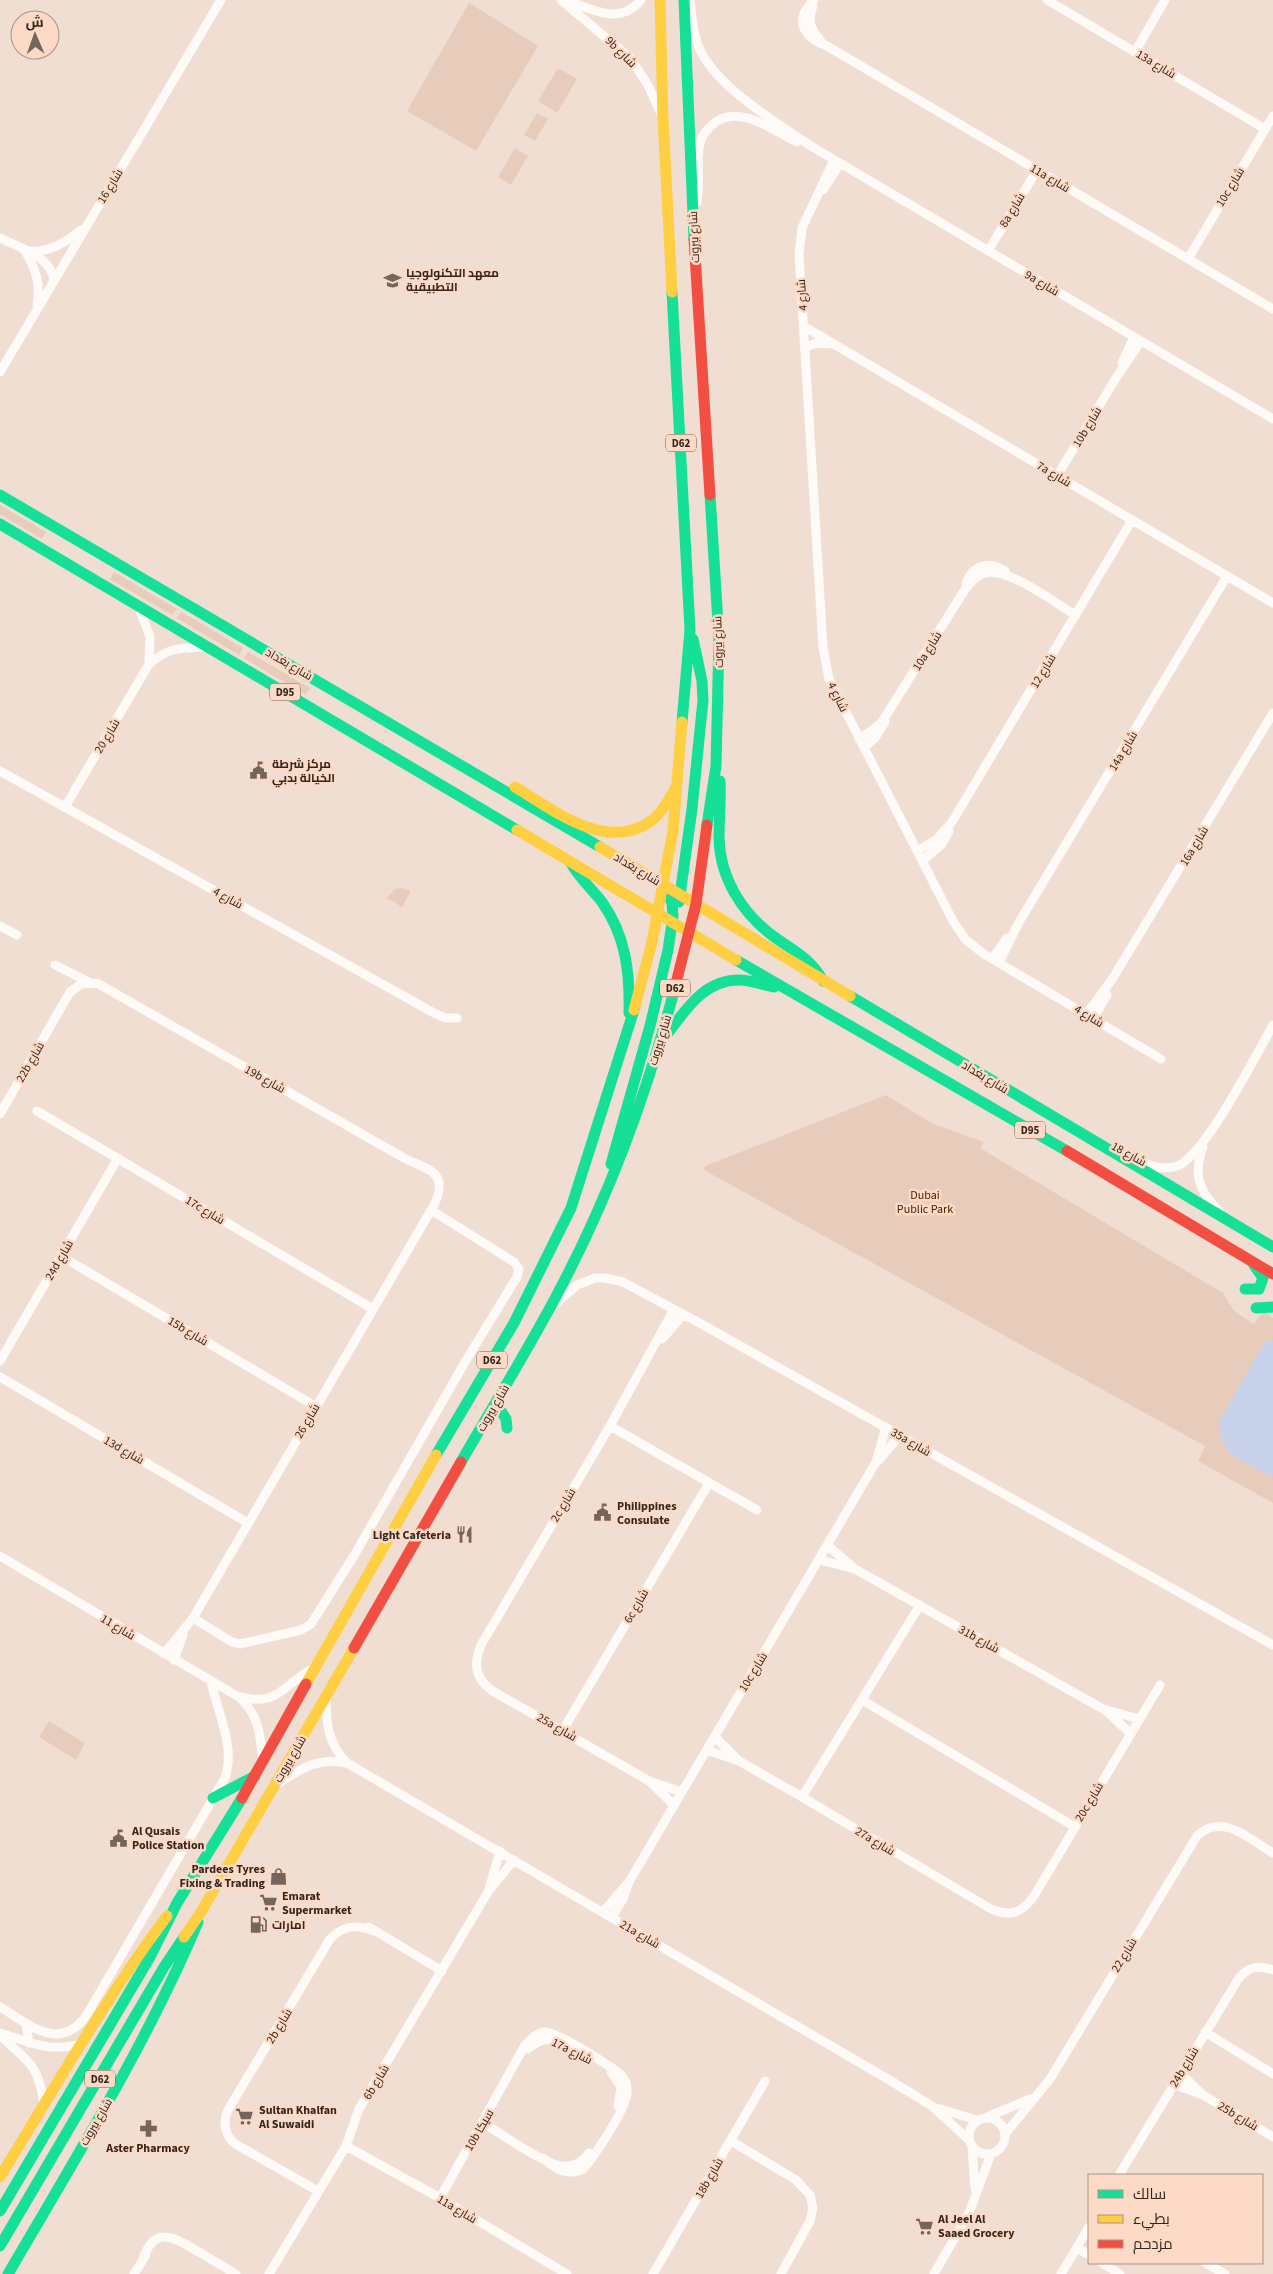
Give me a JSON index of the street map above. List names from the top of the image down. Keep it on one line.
{"streets":{"main road":["شارع بيروت","D62","شارع بغداد","D95"],"street":["9b شارع","13a شارع","11a شارع","شارع 16","10c شارع","8a شارع","9a شارع","شارع 4","10b شارع","7a شارع","10a شارع","شارع 12","شارع 20","14a شارع","16a شارع","22b شارع","19b شارع","شارع 18","17c شارع","24d شارع","15b شارع","شارع 26","35a شارع","13d شارع","2c شارع","6c شارع","شارع 11","31b شارع","25a شارع","20c شارع","27a شارع","21a شارع","شارع 22","2b شارع","17a شارع","24b شارع","6b شارع","25b شارع","10b سيكا","18b شارع"]},"crossings":[["9b شارع","شارع بيروت"],["13a شارع","10c شارع"],["11a شارع","10c شارع"],["11a شارع","8a شارع"],["11a شارع","6b شارع"],["11a شارع","10b سيكا"],["10c شارع","35a شارع"],["10c شارع","31b شارع"],["10c شارع","25a شارع"],["10c شارع","27a شارع"],["10c شارع","21a شارع"],["8a شارع","9a شارع"],["شارع بيروت","9a شارع"],["شارع بيروت","شارع بغداد"],["شارع بيروت","35a شارع"],["شارع بيروت","شارع 11"],["شارع بيروت","21a شارع"],["9a شارع","شارع 4"],["9a شارع","10b شارع"],["شارع 4","7a شارع"],["شارع 4","10a شارع"],["شارع 4","شارع 12"],["شارع 4","شارع 20"],["شارع 4","14a شارع"],["شارع 4","16a شارع"],["10b شارع","7a شارع"],["7a شارع","شارع 12"],["7a شارع","14a شارع"],["10a شارع","شارع 12"],["شارع بغداد","شارع 20"],["شارع بغداد","شارع 18"],["22b شارع","19b شارع"],["19b شارع","شارع 26"],["17c شارع","24d شارع"],["17c شارع","شارع 26"],["24d شارع","15b شارع"],["15b شارع","شارع 26"],["شارع 26","13d شارع"],["شارع 26","شارع 11"],["35a شارع","2c شارع"],["2c شارع","25a شارع"],["6c شارع","25a شارع"],["31b شارع","20c شارع"],["20c شارع","27a شارع"],["21a شارع","شارع 22"],["21a شارع","6b شارع"],["2b شارع","6b شارع"],["17a شارع","10b سيكا"],["24b شارع","25b شارع"]],"parks":["Dubai Public Park"],"places":{"school or university":["معهد التكنولوجيا التطبيقية"],"public building":["مركز شرطة الخيالة بدبي","Philippines Consulate","Al Qusais Police Station"],"restaurant":["Light Cafeteria"],"shop":["Pardees Tyres Fixing & Trading"],"supermarket":["Emarat Supermarket","Sultan Khalfan Al Suwaidi","Al Jeel Al Saaed Grocery"],"fuel station":["امارات"],"pharmacy":["Aster Pharmacy"]},"legend":["سالك","بطيء","مزدحم"],"north":"top"}
